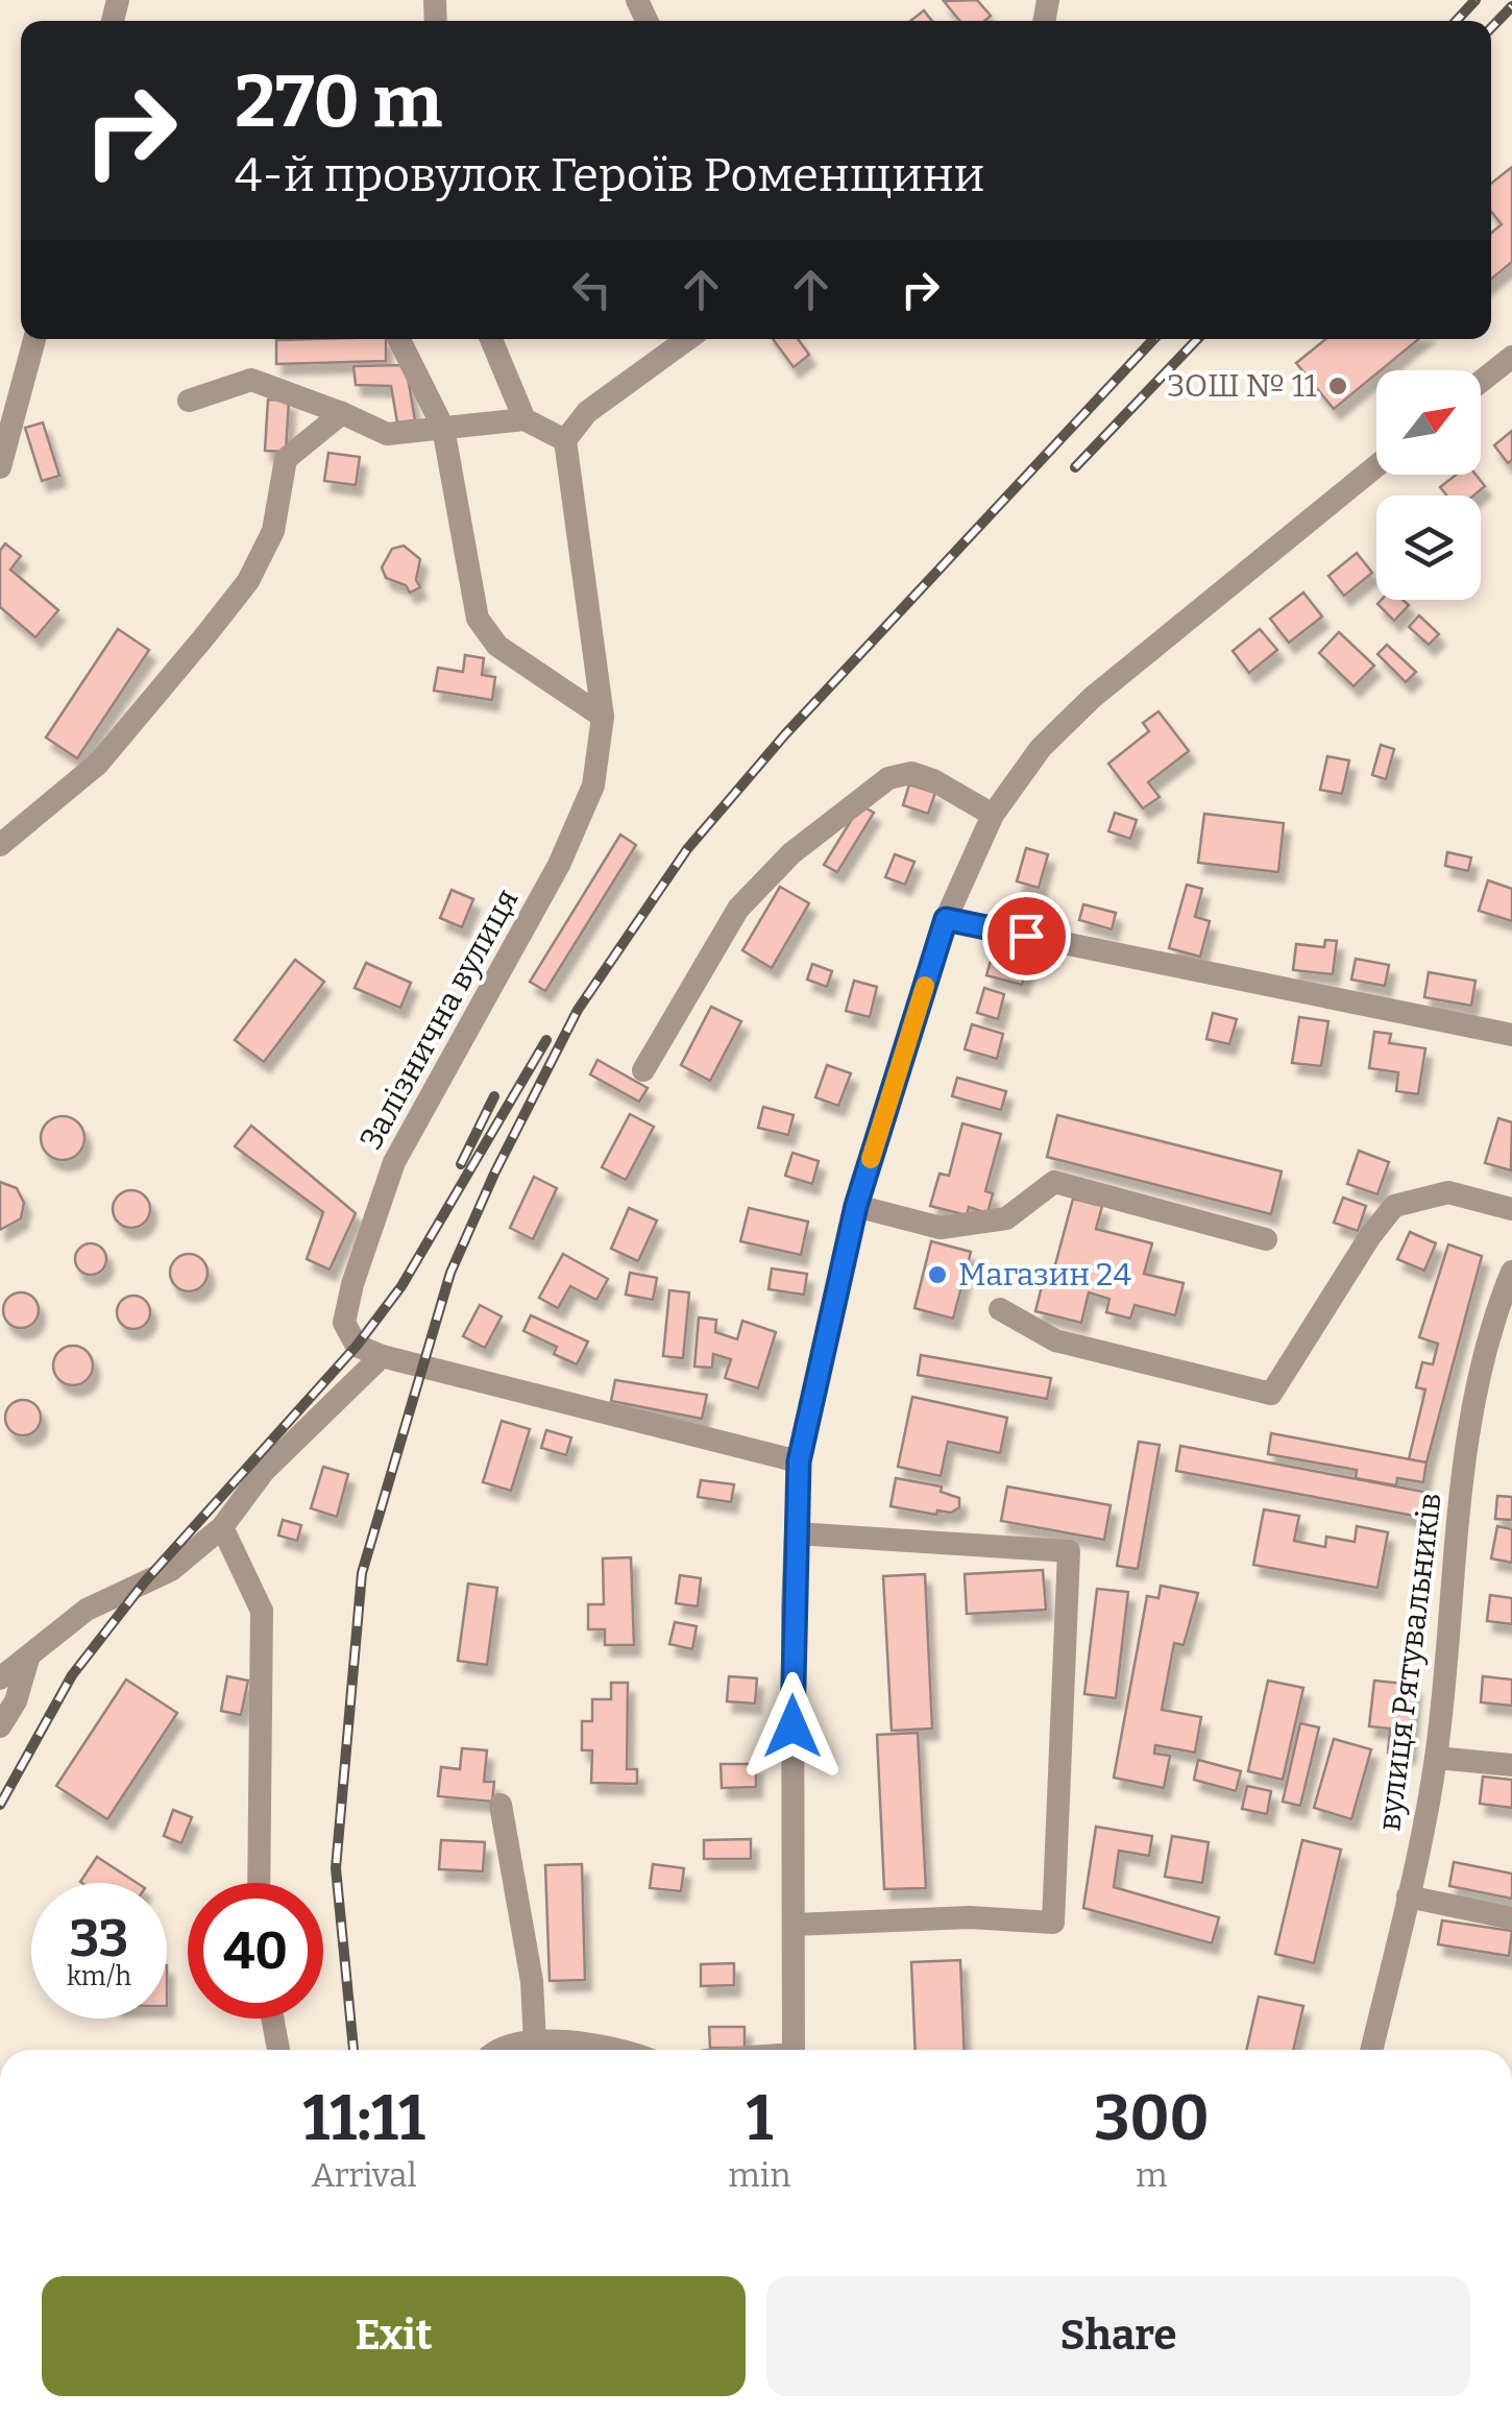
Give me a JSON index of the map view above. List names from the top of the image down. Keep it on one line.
{"streets":{"street":["Залізнична вулиця","вулиця Рятувальників"]},"places":["ЗОШ № 11","Магазин 24"],"north":"top right","page":{"turn":["270 m","4-й провулок Героїв Роменщини"],"speed":"33 km/h","limit":"40","eta":["11:11","Arrival","1","min","300","m"],"buttons":["Exit","Share"]}}
